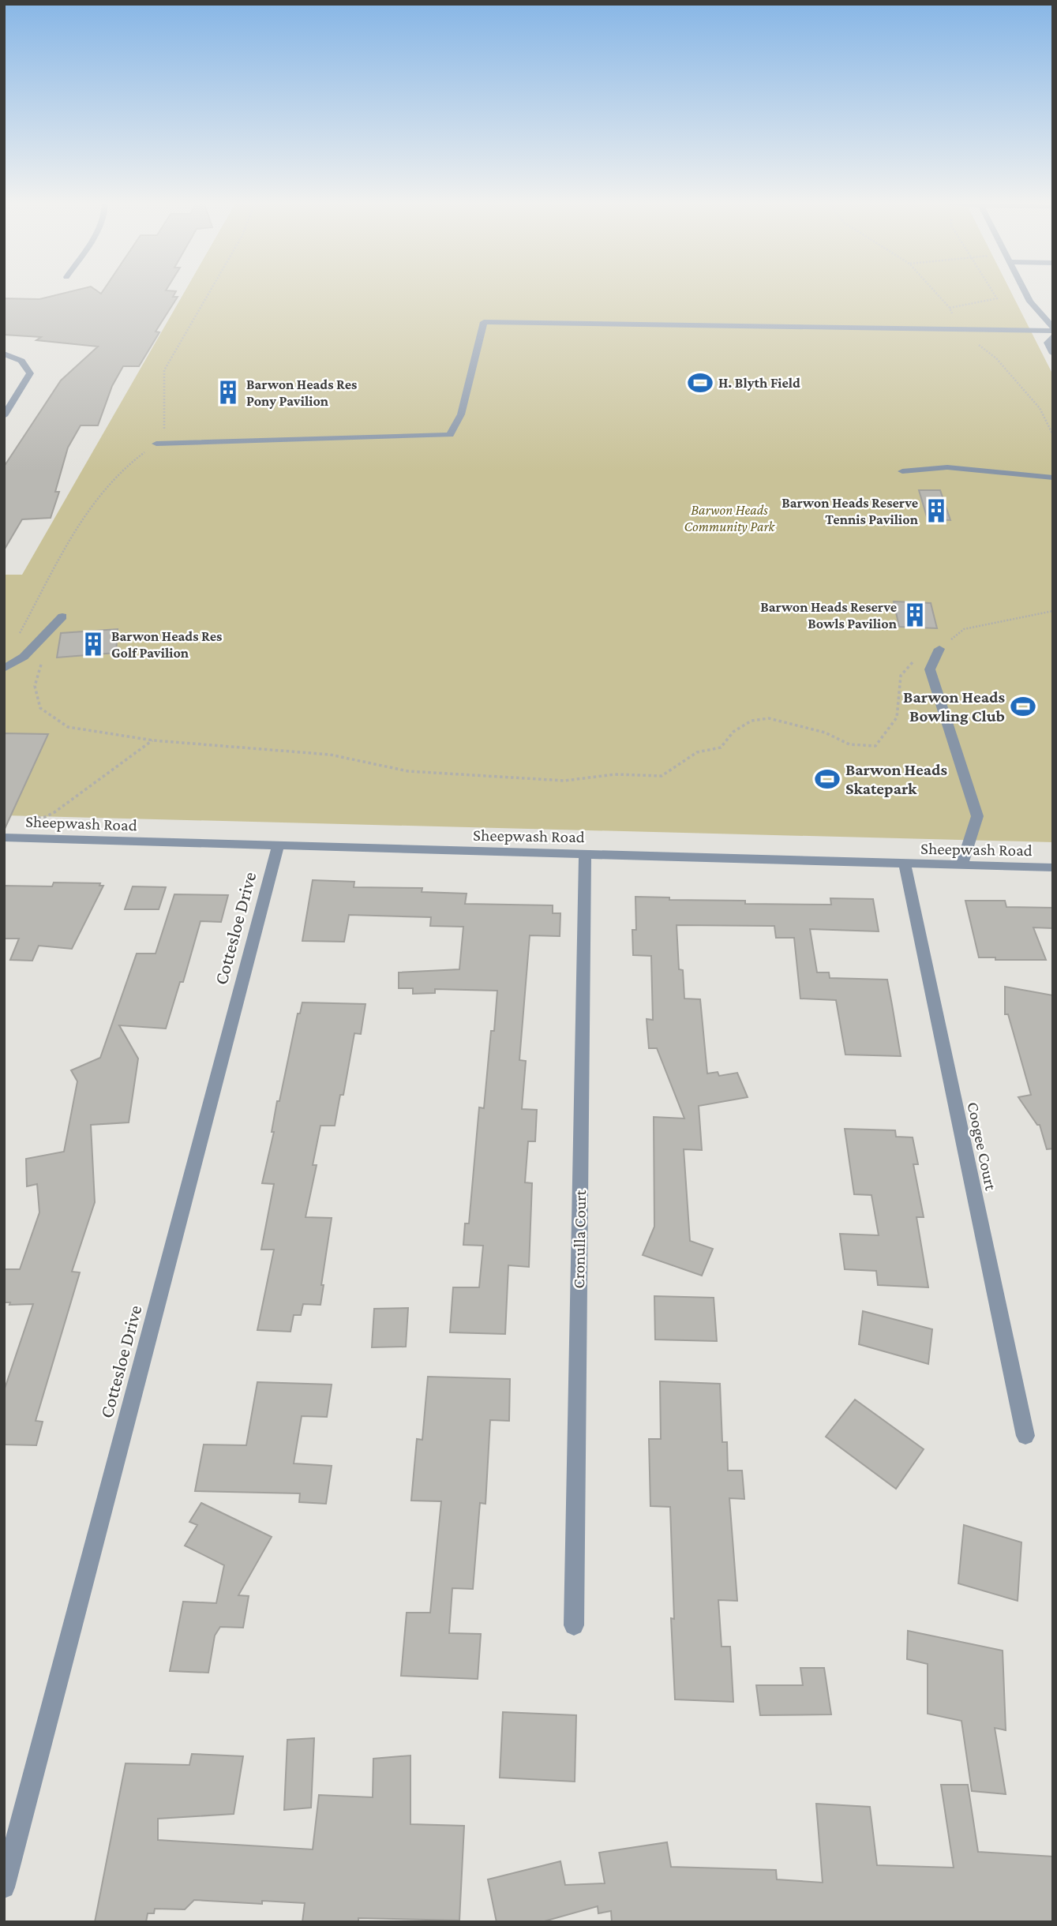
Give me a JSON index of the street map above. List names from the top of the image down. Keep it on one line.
{"streets":{"street":["Sheepwash Road","Cottesloe Drive","Coogee Court","Cronulla Court"]},"crossings":[["Sheepwash Road","Cottesloe Drive"],["Sheepwash Road","Coogee Court"],["Sheepwash Road","Cronulla Court"]],"parks":["Barwon Heads Community Park"],"places":{"sports":["H. Blyth Field","Barwon Heads Bowling Club","Barwon Heads Skatepark"],"building":["Barwon Heads Res Pony Pavilion","Barwon Heads Reserve Tennis Pavilion","Barwon Heads Reserve Bowls Pavilion","Barwon Heads Res Golf Pavilion"]}}
